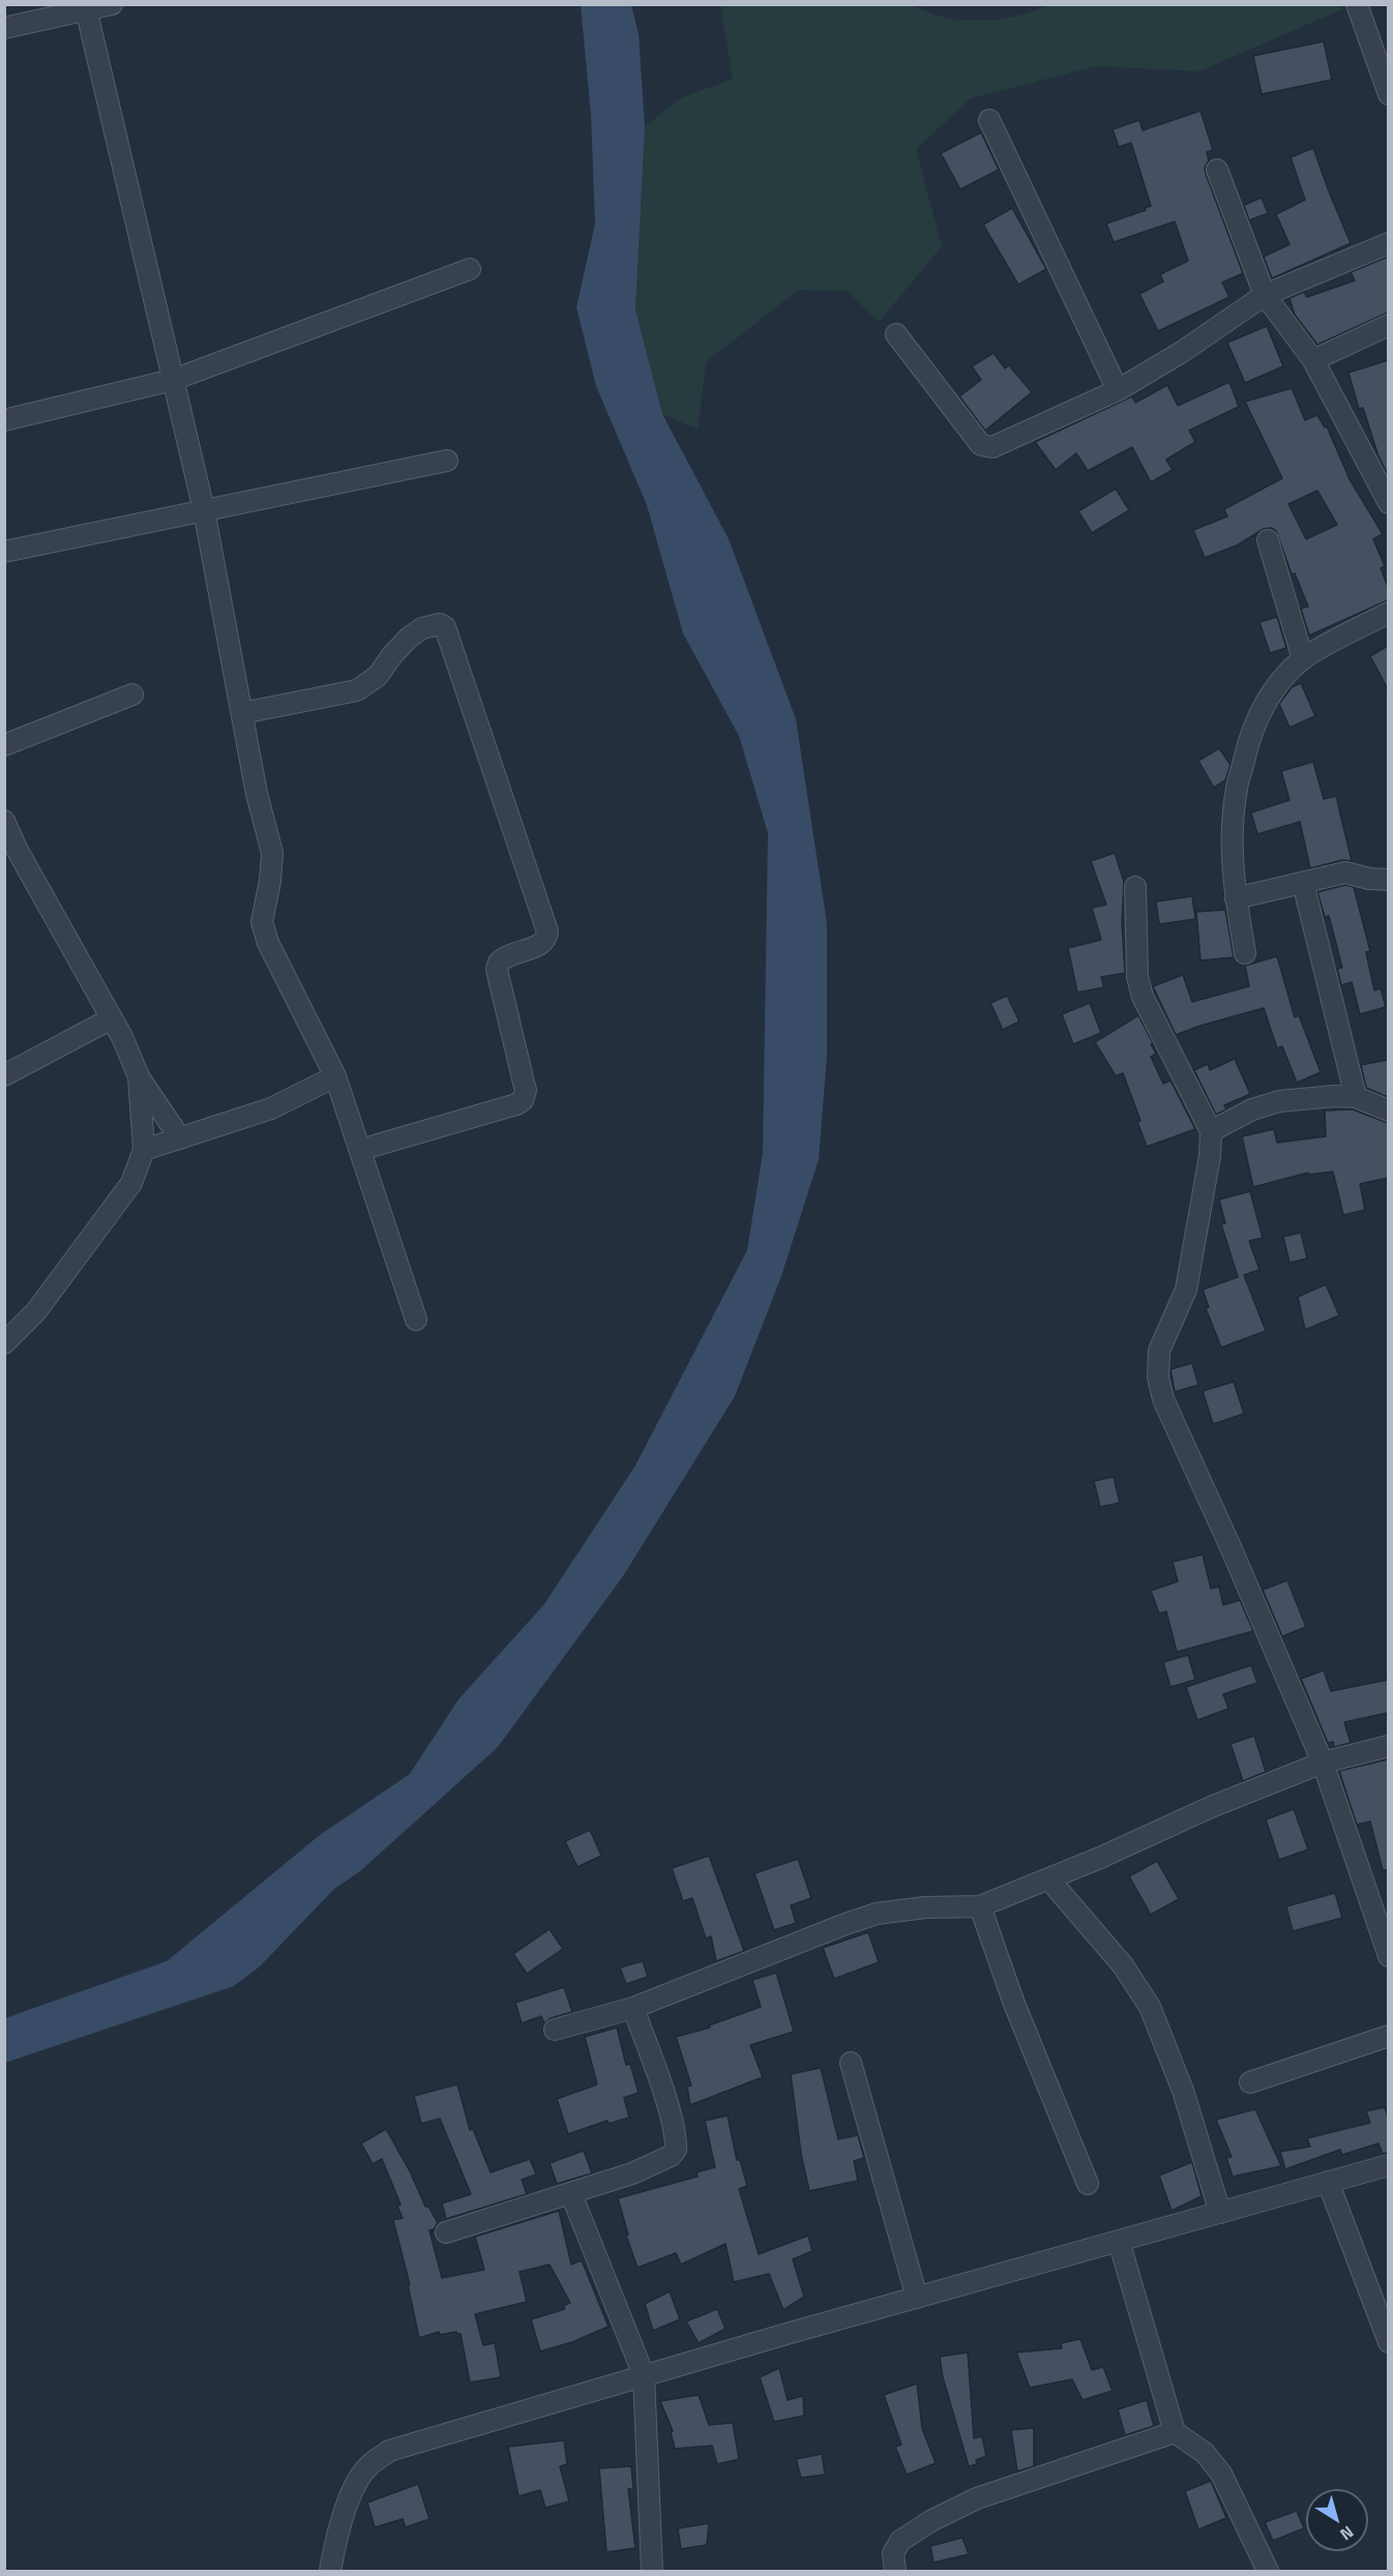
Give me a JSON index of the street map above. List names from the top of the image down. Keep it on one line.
{"north":"bottom right"}
